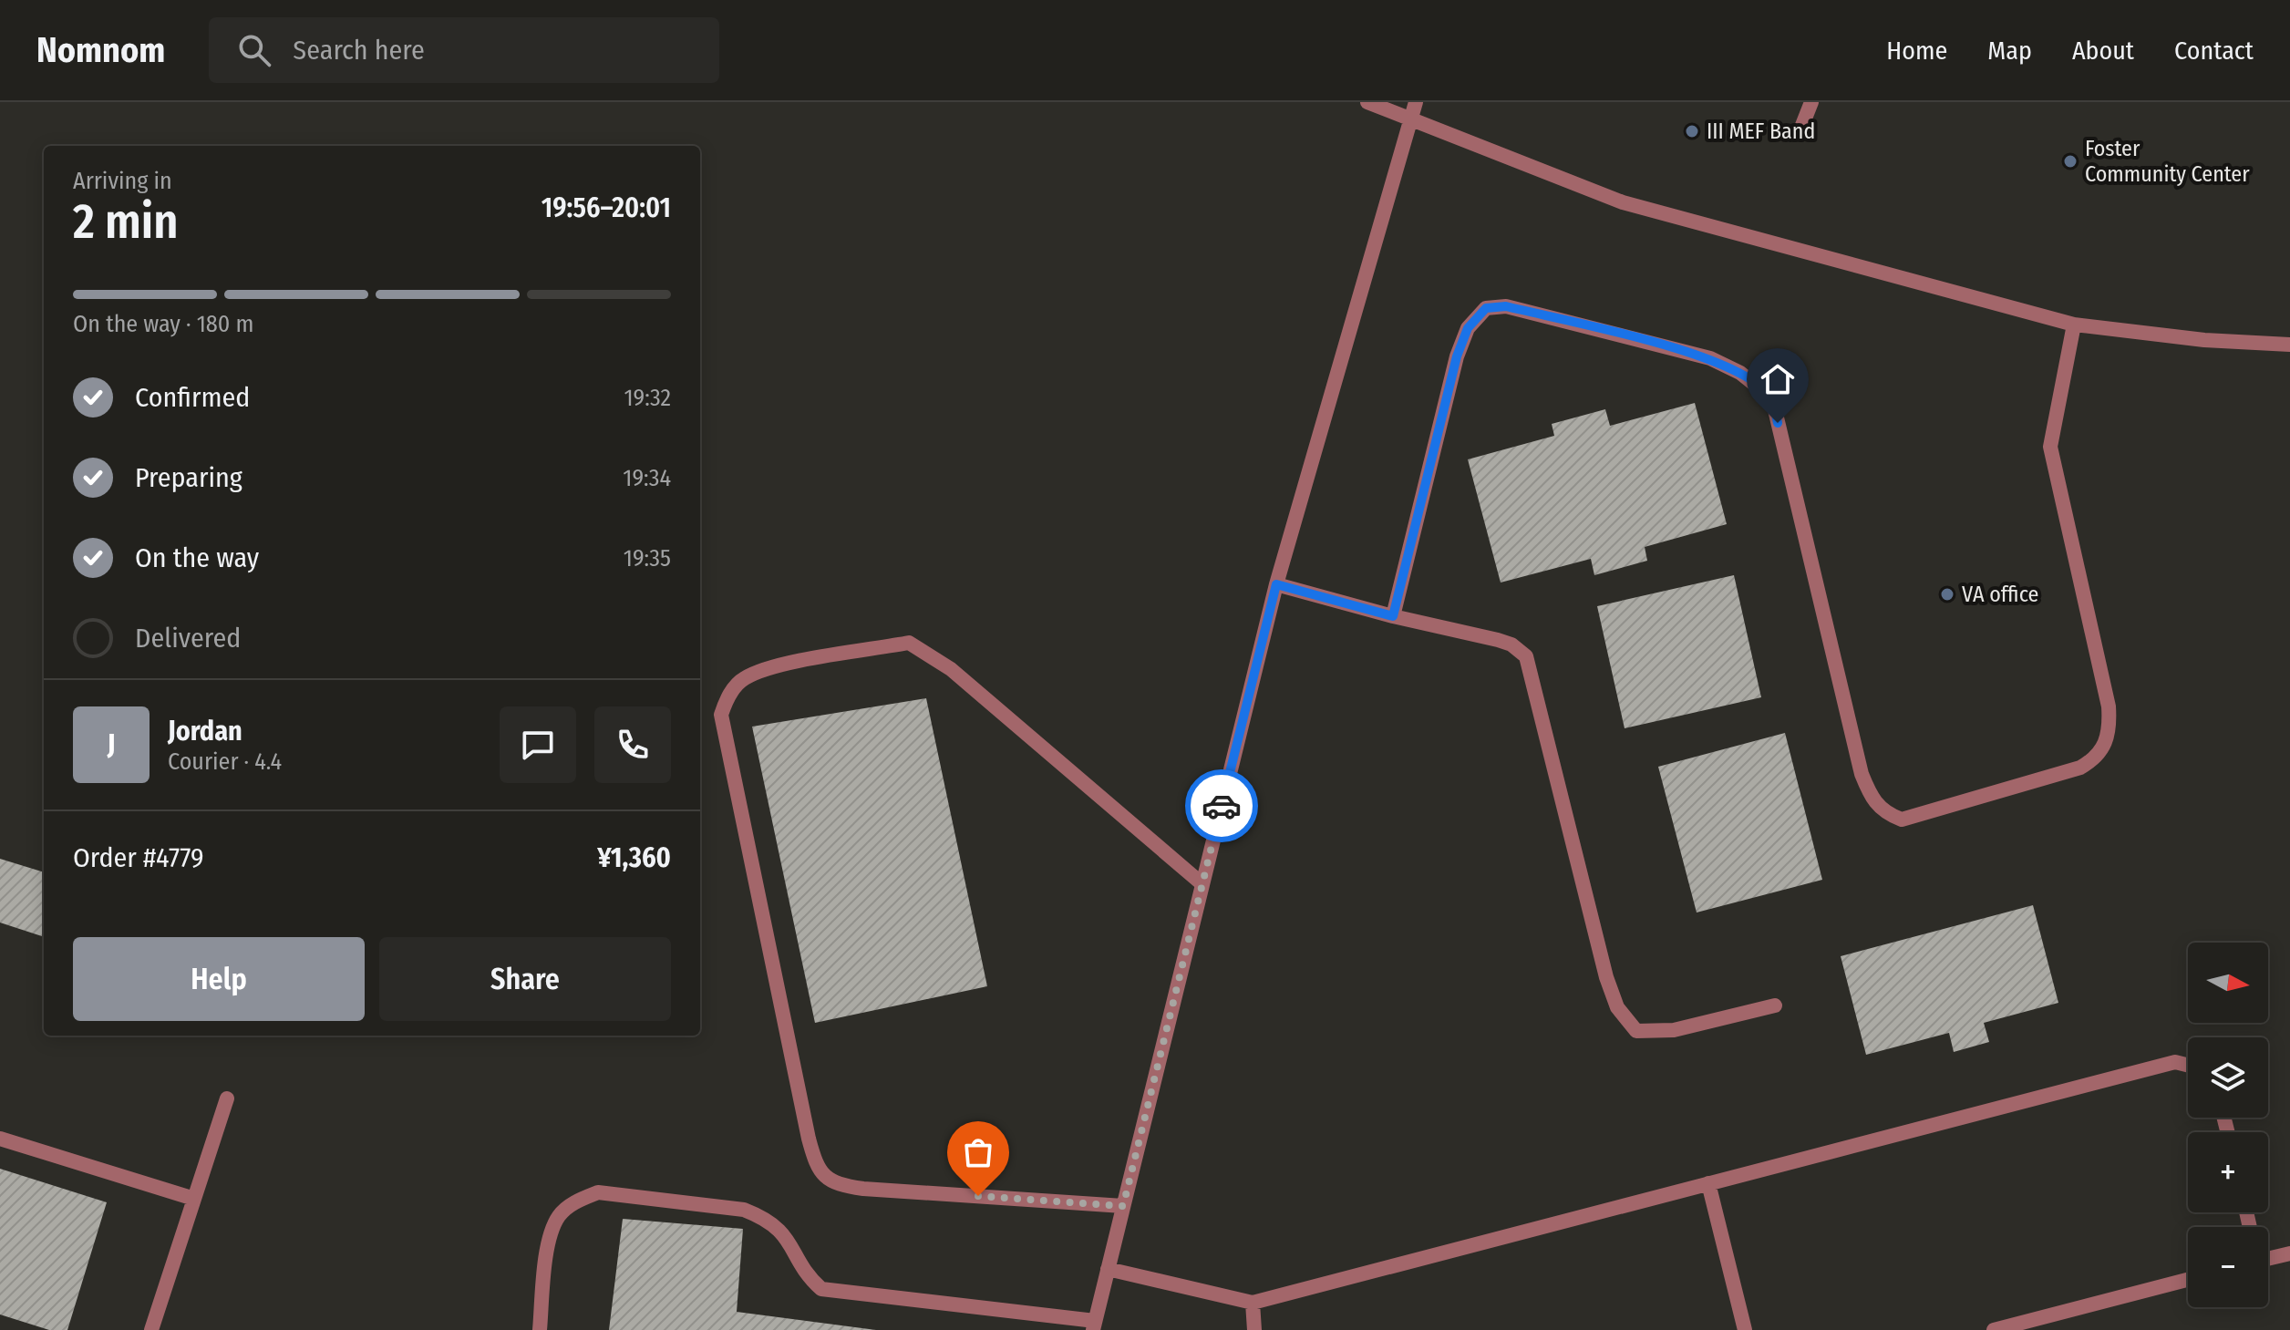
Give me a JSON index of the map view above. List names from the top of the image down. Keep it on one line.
{"places":["III MEF Band","Foster Community Center","VA office"],"north":"right","page":{"header":"Nomnom","search":"Search here","nav":["Home","Map","About","Contact"],"heading":["2 min","Arriving in","19:56–20:01"],"panel":["Jordan","Courier · 4.4","Order #4779","¥1,360"],"bar":"On the way · 180 m","list":[["Confirmed","19:32"],["Preparing","19:34"],["On the way","19:35"],"Delivered"],"round":"J","buttons":["Help","Share"],"map_buttons":["+","−"]}}
